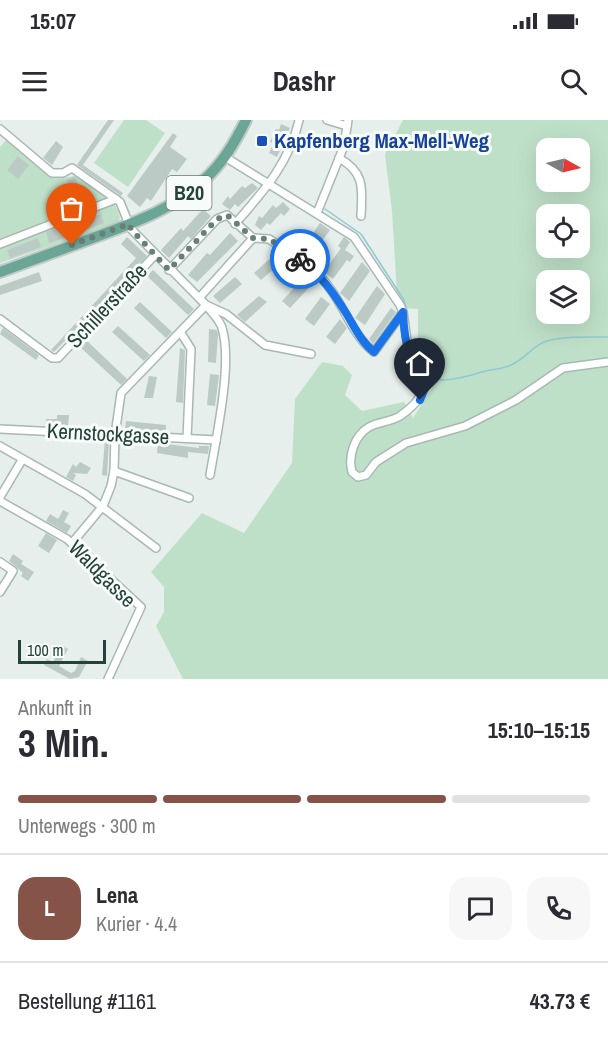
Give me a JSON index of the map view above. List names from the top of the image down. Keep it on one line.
{"streets":{"main road":["B20"],"street":["Schillerstraße","Kernstockgasse","Waldgasse"]},"places":{"transit":["Kapfenberg Max-Mell-Weg"]},"scale_bar":"100 m","north":"right","page":{"status":"15:07","header":"Dashr","scale":"100 m","heading":["3 Min.","Ankunft in","15:10–15:15"],"panel":["Lena","Kurier · 4.4","Bestellung #1161","43.73 €"],"bar":"Unterwegs · 300 m","round":"L"}}
